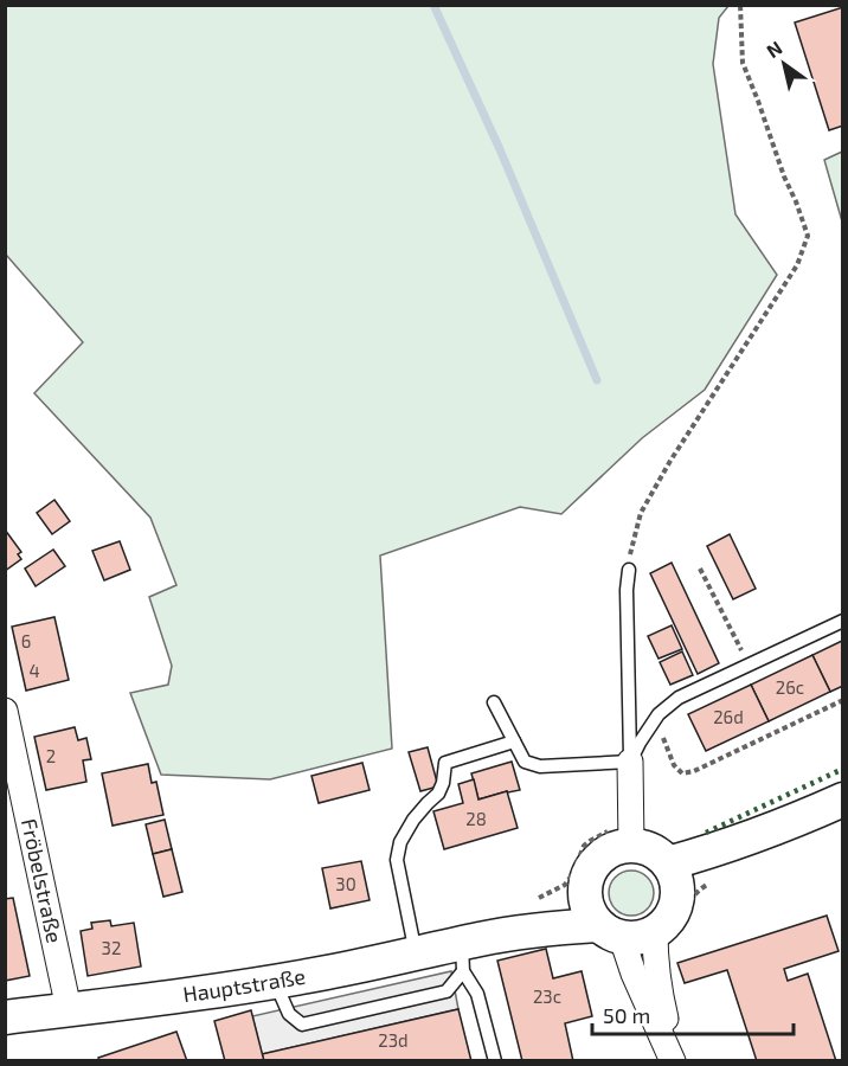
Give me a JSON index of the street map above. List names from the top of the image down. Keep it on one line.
{"streets":{"main road":["Hauptstraße"],"street":["Fröbelstraße"]},"crossings":[["Fröbelstraße","Hauptstraße"]],"house_numbers":["6","4","26c","26d","2","28","30","32","23c","23d"],"scale_bar":"50 m","north":"top left"}
